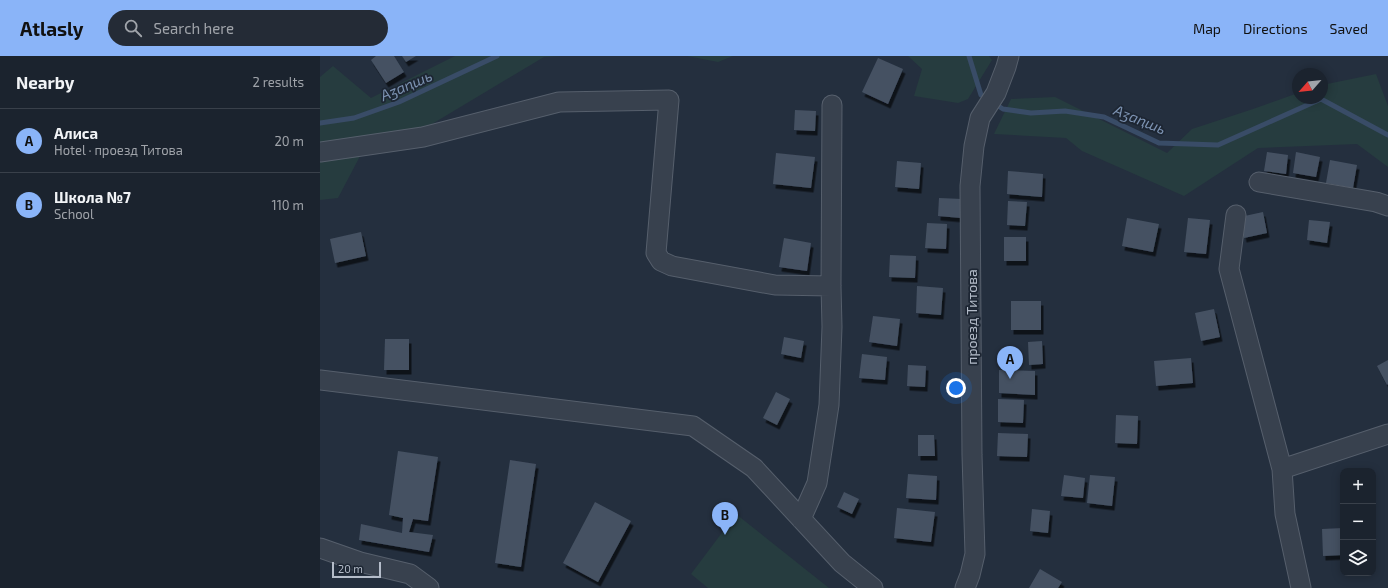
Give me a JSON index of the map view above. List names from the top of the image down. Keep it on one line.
{"streets":{"street":["проезд Титова"]},"water":["Аӡаԥшь"],"scale_bar":"20 m","north":"bottom left","page":{"header":"Atlasly","search":"Search here","nav":["Map","Directions","Saved"],"heading":["Nearby","2 results"],"list":[{"mark":"A","name":"Алиса","note":"Hotel · проезд Титова","value":"20 m"},{"mark":"B","name":"Школа №7","note":"School","value":"110 m"}],"pins":["A","B"],"map_buttons":["+","−"],"scale":"20 m"}}
